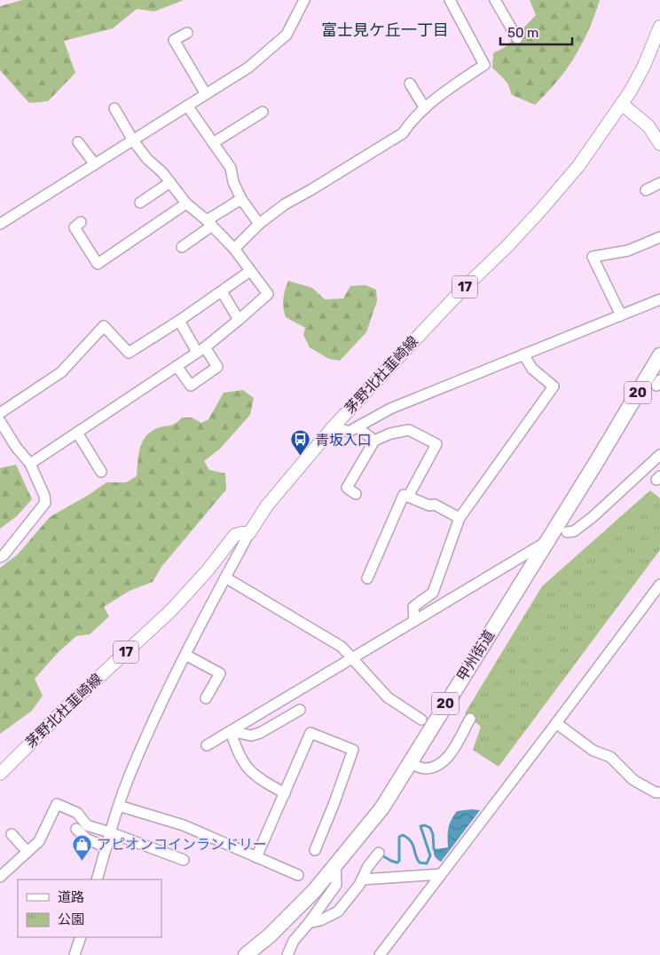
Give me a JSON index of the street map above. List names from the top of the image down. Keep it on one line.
{"streets":{"highway":["20","甲州街道"],"main road":["17","茅野北杜韮崎線"]},"districts":["富士見ケ丘一丁目"],"places":{"bus stop":["青坂入口"],"shop":["アピオンコインランドリー"]},"legend":["道路","公園"],"scale_bar":"50 m"}
